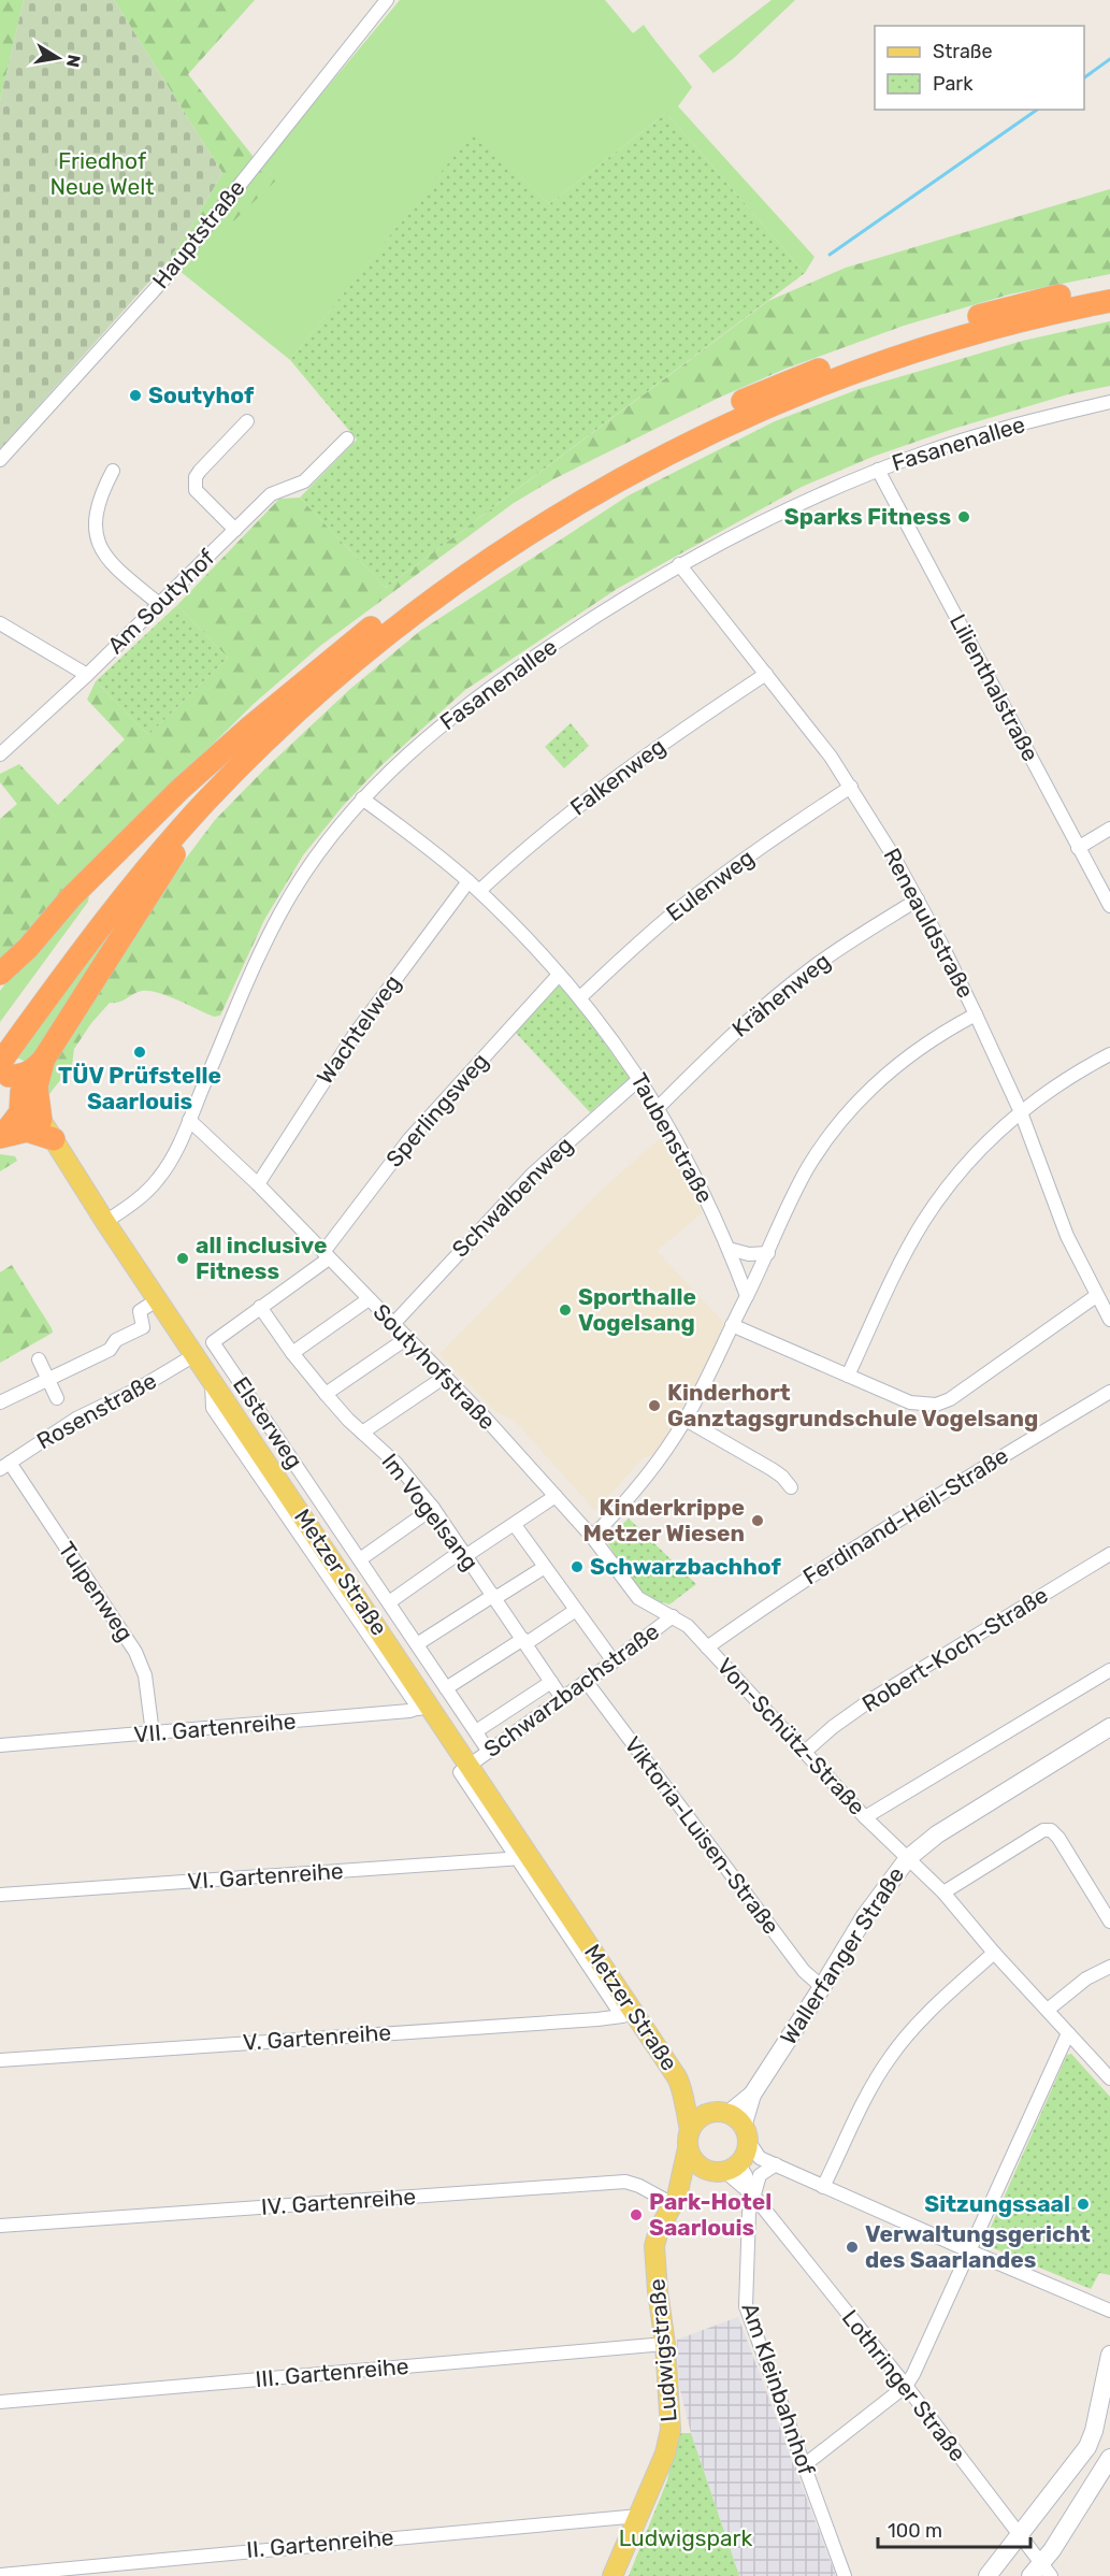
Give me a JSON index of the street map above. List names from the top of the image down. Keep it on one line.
{"streets":{"main road":["Metzer Straße","Wallerfanger Straße","Ludwigstraße"],"street":["Hauptstraße","Fasanenallee","Am Soutyhof","Lilienthalstraße","Falkenweg","Eulenweg","Reneauldstraße","Krähenweg","Wachtelweg","Sperlingsweg","Taubenstraße","Schwalbenweg","Soutyhofstraße","Rosenstraße","Elsterweg","Im Vogelsang","Ferdinand-Heil-Straße","Tulpenweg","Robert-Koch-Straße","Schwarzbachstraße","VII. Gartenreihe","Von-Schütz-Straße","Viktoria-Luisen-Straße","VI. Gartenreihe","V. Gartenreihe","IV. Gartenreihe","III. Gartenreihe","Lothringer Straße","Am Kleinbahnhof","II. Gartenreihe"]},"crossings":[["Fasanenallee","Lilienthalstraße"],["Fasanenallee","Reneauldstraße"],["Fasanenallee","Taubenstraße"],["Fasanenallee","Soutyhofstraße"],["Fasanenallee","Metzer Straße"],["Falkenweg","Reneauldstraße"],["Falkenweg","Wachtelweg"],["Falkenweg","Taubenstraße"],["Eulenweg","Reneauldstraße"],["Eulenweg","Taubenstraße"],["Reneauldstraße","Krähenweg"],["Krähenweg","Taubenstraße"],["Wachtelweg","Taubenstraße"],["Wachtelweg","Soutyhofstraße"],["Sperlingsweg","Taubenstraße"],["Sperlingsweg","Soutyhofstraße"],["Sperlingsweg","Elsterweg"],["Taubenstraße","Schwalbenweg"],["Schwalbenweg","Soutyhofstraße"],["Soutyhofstraße","Elsterweg"],["Soutyhofstraße","Schwarzbachstraße"],["Soutyhofstraße","Von-Schütz-Straße"],["Rosenstraße","Metzer Straße"],["Rosenstraße","Tulpenweg"],["Elsterweg","Im Vogelsang"],["Elsterweg","Schwarzbachstraße"],["Im Vogelsang","Schwarzbachstraße"],["Ferdinand-Heil-Straße","Von-Schütz-Straße"],["Metzer Straße","Schwarzbachstraße"],["Metzer Straße","VII. Gartenreihe"],["Metzer Straße","VI. Gartenreihe"],["Metzer Straße","Wallerfanger Straße"],["Metzer Straße","V. Gartenreihe"],["Metzer Straße","Ludwigstraße"],["Metzer Straße","Lothringer Straße"],["Tulpenweg","VII. Gartenreihe"],["Robert-Koch-Straße","Von-Schütz-Straße"],["Schwarzbachstraße","Von-Schütz-Straße"],["Schwarzbachstraße","Viktoria-Luisen-Straße"],["Von-Schütz-Straße","Wallerfanger Straße"],["Viktoria-Luisen-Straße","Wallerfanger Straße"],["Wallerfanger Straße","Ludwigstraße"],["Wallerfanger Straße","Lothringer Straße"],["IV. Gartenreihe","Ludwigstraße"],["Ludwigstraße","III. Gartenreihe"],["Ludwigstraße","Lothringer Straße"],["Ludwigstraße","II. Gartenreihe"],["Lothringer Straße","Am Kleinbahnhof"]],"parks":["Friedhof Neue Welt","Ludwigspark"],"places":["Soutyhof","Sparks Fitness","TÜV Prüfstelle Saarlouis","all inclusive Fitness","Sporthalle Vogelsang","Kinderhort Ganztagsgrundschule Vogelsang","Kinderkrippe Metzer Wiesen","Schwarzbachhof","Sitzungssaal","Park-Hotel Saarlouis","Verwaltungsgericht des Saarlandes"],"legend":["Straße","Park"],"scale_bar":"100 m","north":"right"}
